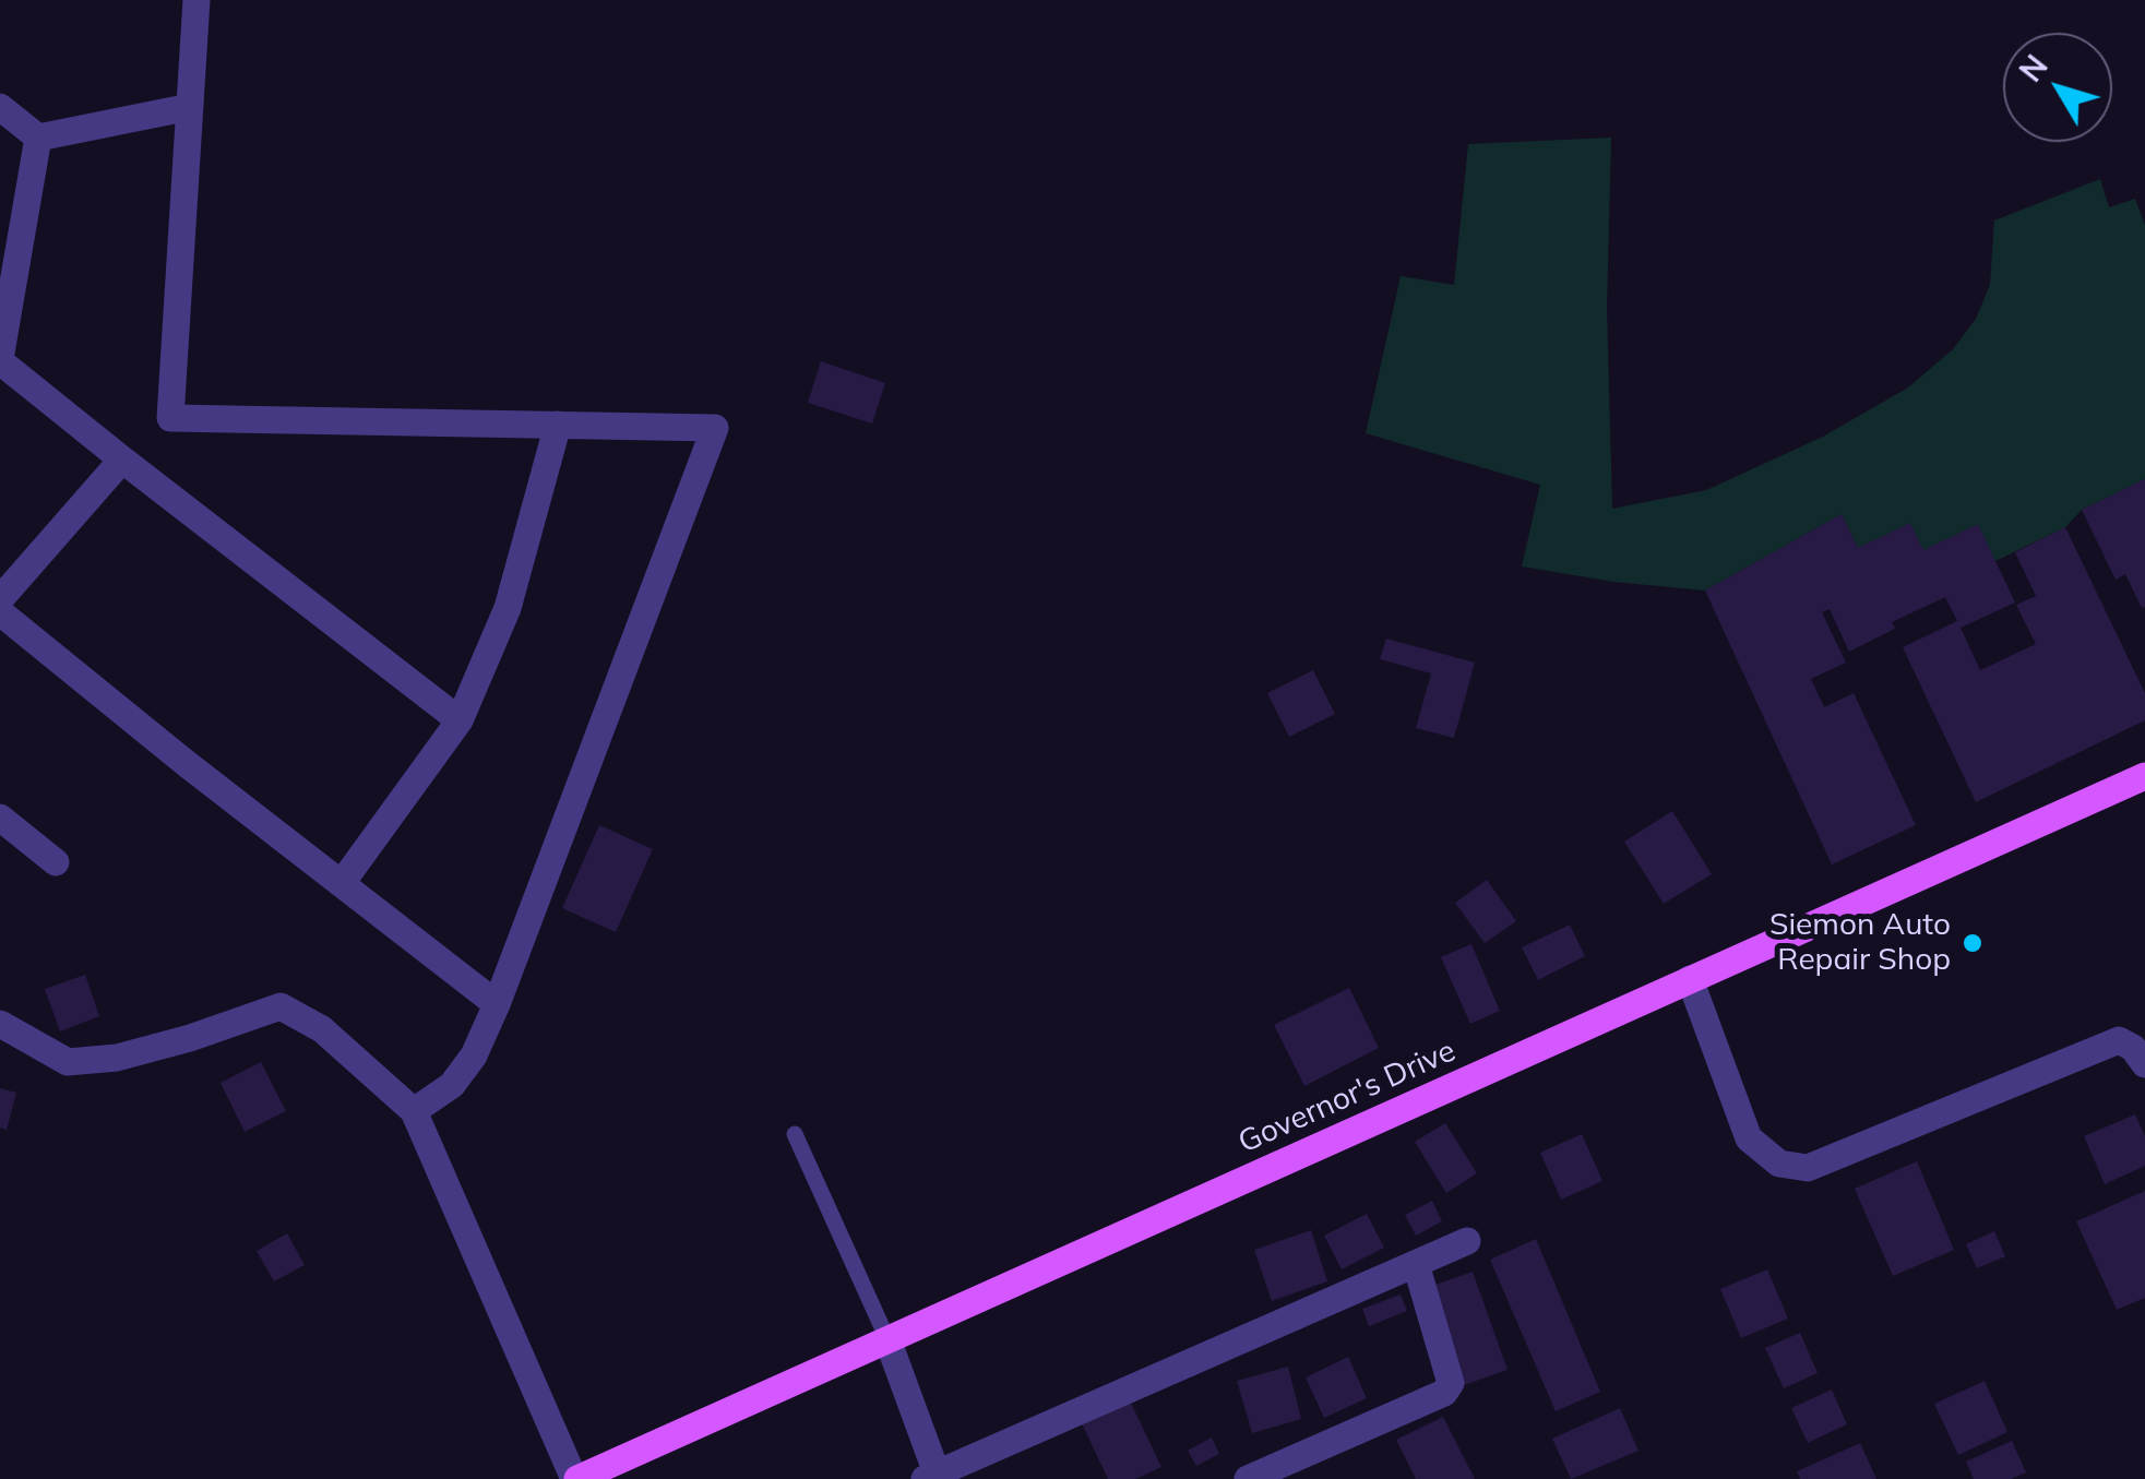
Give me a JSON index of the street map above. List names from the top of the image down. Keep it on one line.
{"streets":{"main road":["Governor's Drive"]},"places":["Siemon Auto Repair Shop"],"north":"top left"}
